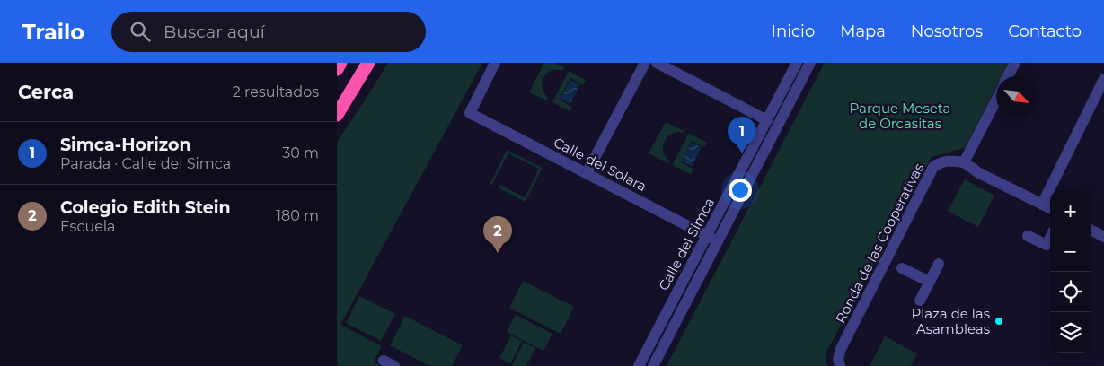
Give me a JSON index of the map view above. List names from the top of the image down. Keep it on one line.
{"streets":{"street":["Calle del Solara","Ronda de las Cooperativas","Calle del Simca"]},"crossings":[["Calle del Solara","Calle del Simca"]],"parks":["Parque Meseta de Orcasitas"],"places":["Plaza de las Asambleas"],"north":"bottom right","page":{"header":"Trailo","search":"Buscar aquí","nav":["Inicio","Mapa","Nosotros","Contacto"],"heading":["Cerca","2 resultados"],"pins":["1","2"],"list":[{"mark":"1","name":"Simca-Horizon","note":"Parada · Calle del Simca","value":"30 m"},{"mark":"2","name":"Colegio Edith Stein","note":"Escuela","value":"180 m"}],"map_buttons":["+","−"]}}
